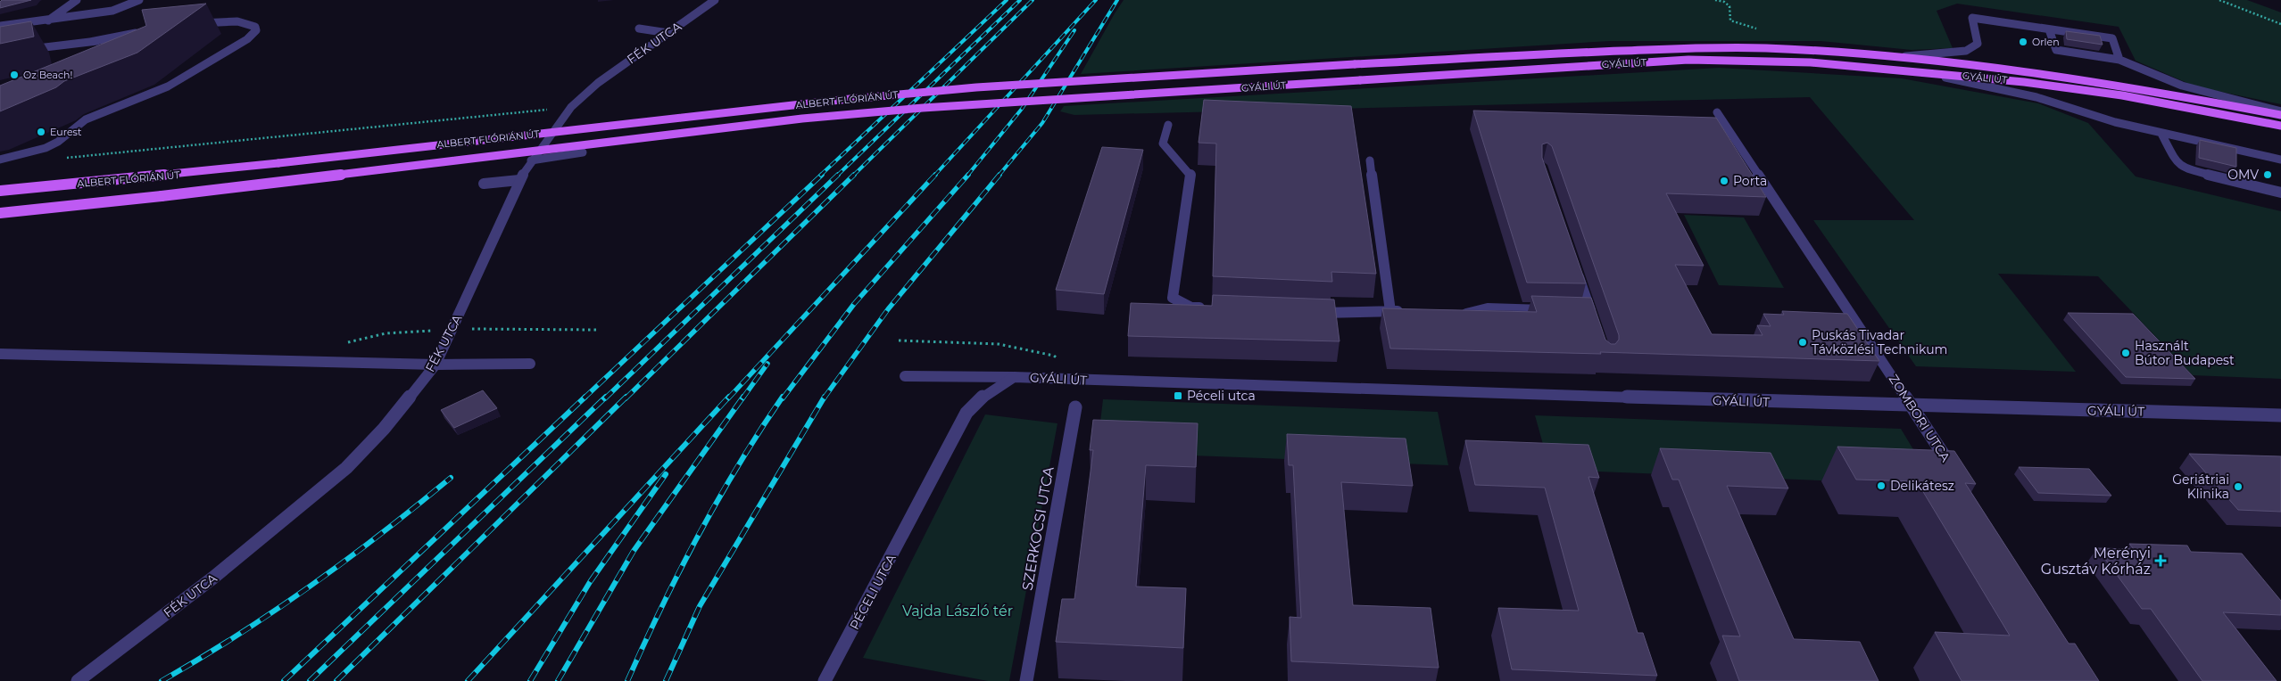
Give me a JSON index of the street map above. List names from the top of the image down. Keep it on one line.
{"streets":{"main road":["GYÁLI ÚT","ALBERT FLÓRIÁN ÚT"],"street":["FÉK UTCA","ZOMBORI UTCA","SZERKOCSI UTCA","PÉCELI UTCA"]},"crossings":[["GYÁLI ÚT","ALBERT FLÓRIÁN ÚT"],["GYÁLI ÚT","ZOMBORI UTCA"],["GYÁLI ÚT","PÉCELI UTCA"]],"parks":["Vajda László tér"],"places":{"other":["Orlen","Oz Beach!","Eurest","OMV","Porta","Puskás Tivadar Távközlési Technikum","Használt Bútor Budapest","Delikátesz","Geriátriai Klinika"],"transit":["Péceli utca"],"health":["Merényi Gusztáv Kórház"]}}
